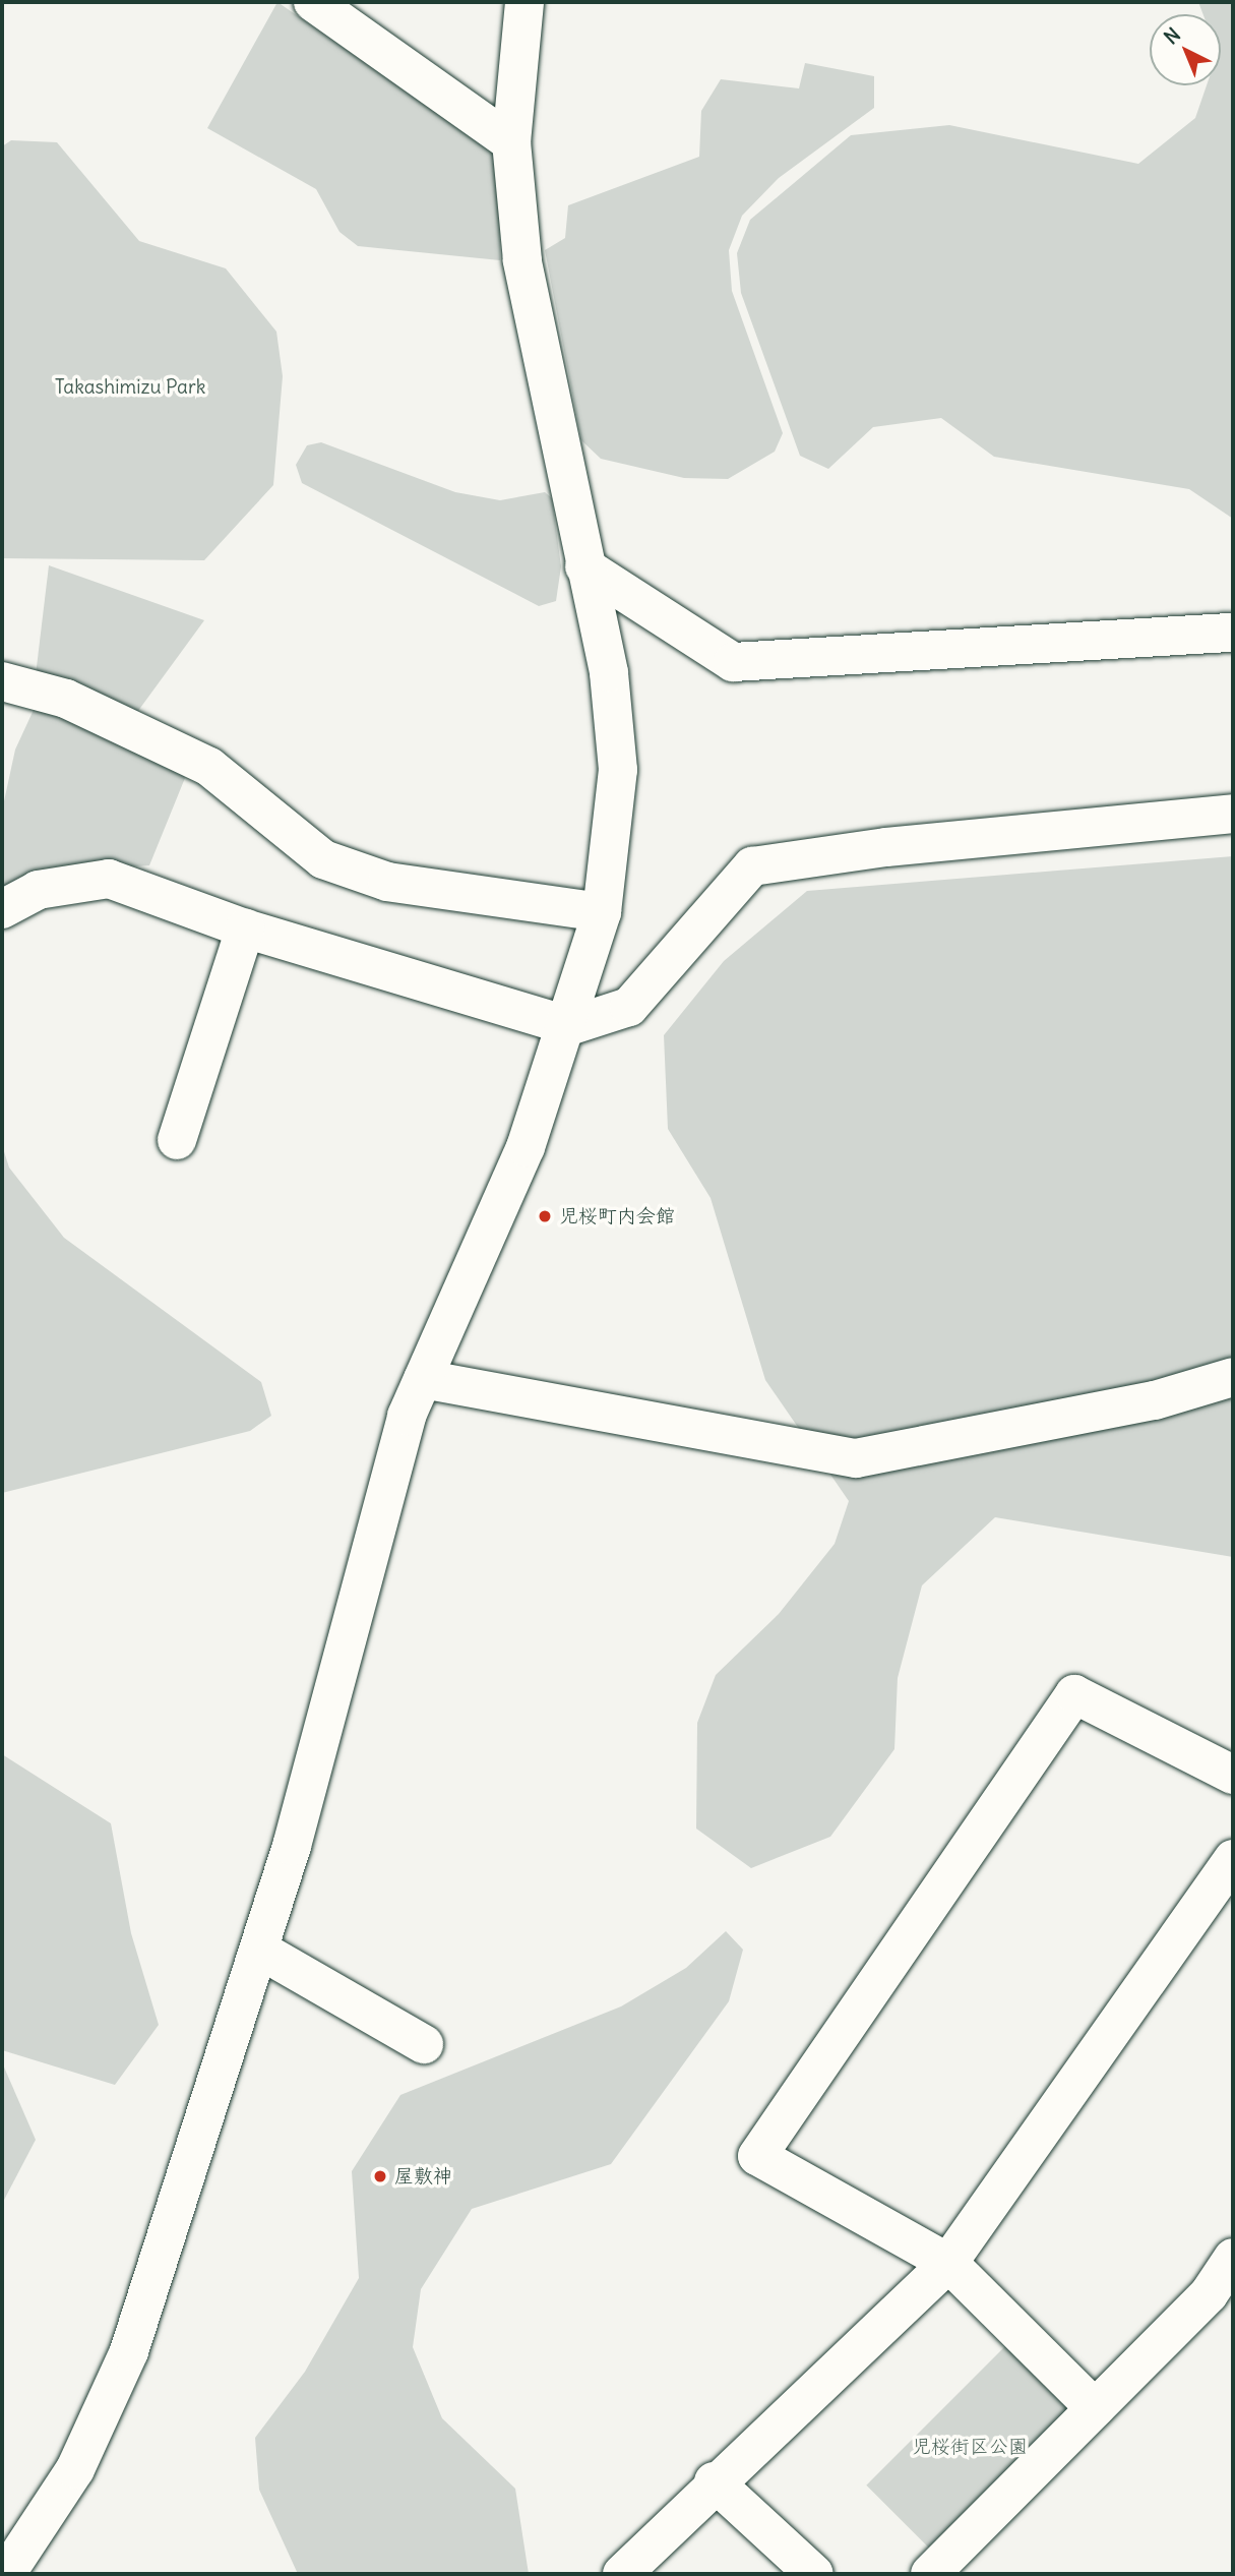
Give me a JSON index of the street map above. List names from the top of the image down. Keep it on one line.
{"parks":["Takashimizu Park","児桜街区公園"],"places":["児桜町内会館","屋敷神"],"north":"top left"}
